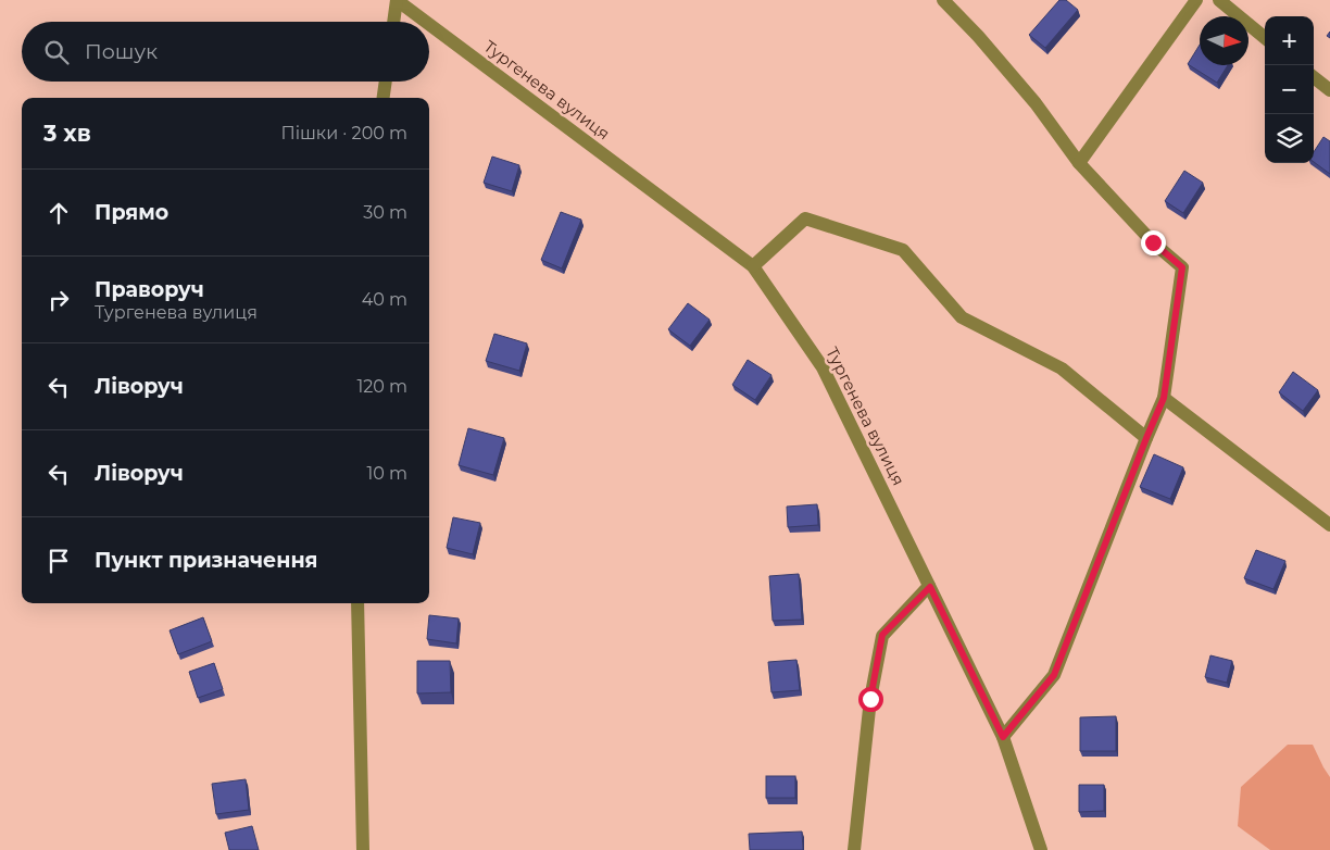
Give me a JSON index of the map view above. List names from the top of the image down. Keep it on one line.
{"streets":{"street":["Тургенева вулиця"]},"north":"right","page":{"map_buttons":["+","−"],"search":"Пошук","heading":["3 хв","Пішки · 200 m"],"list":[["Прямо","30 m"],["Праворуч","Тургенева вулиця","40 m"],["Ліворуч","120 m"],["Ліворуч","10 m"],"Пункт призначення"]}}
